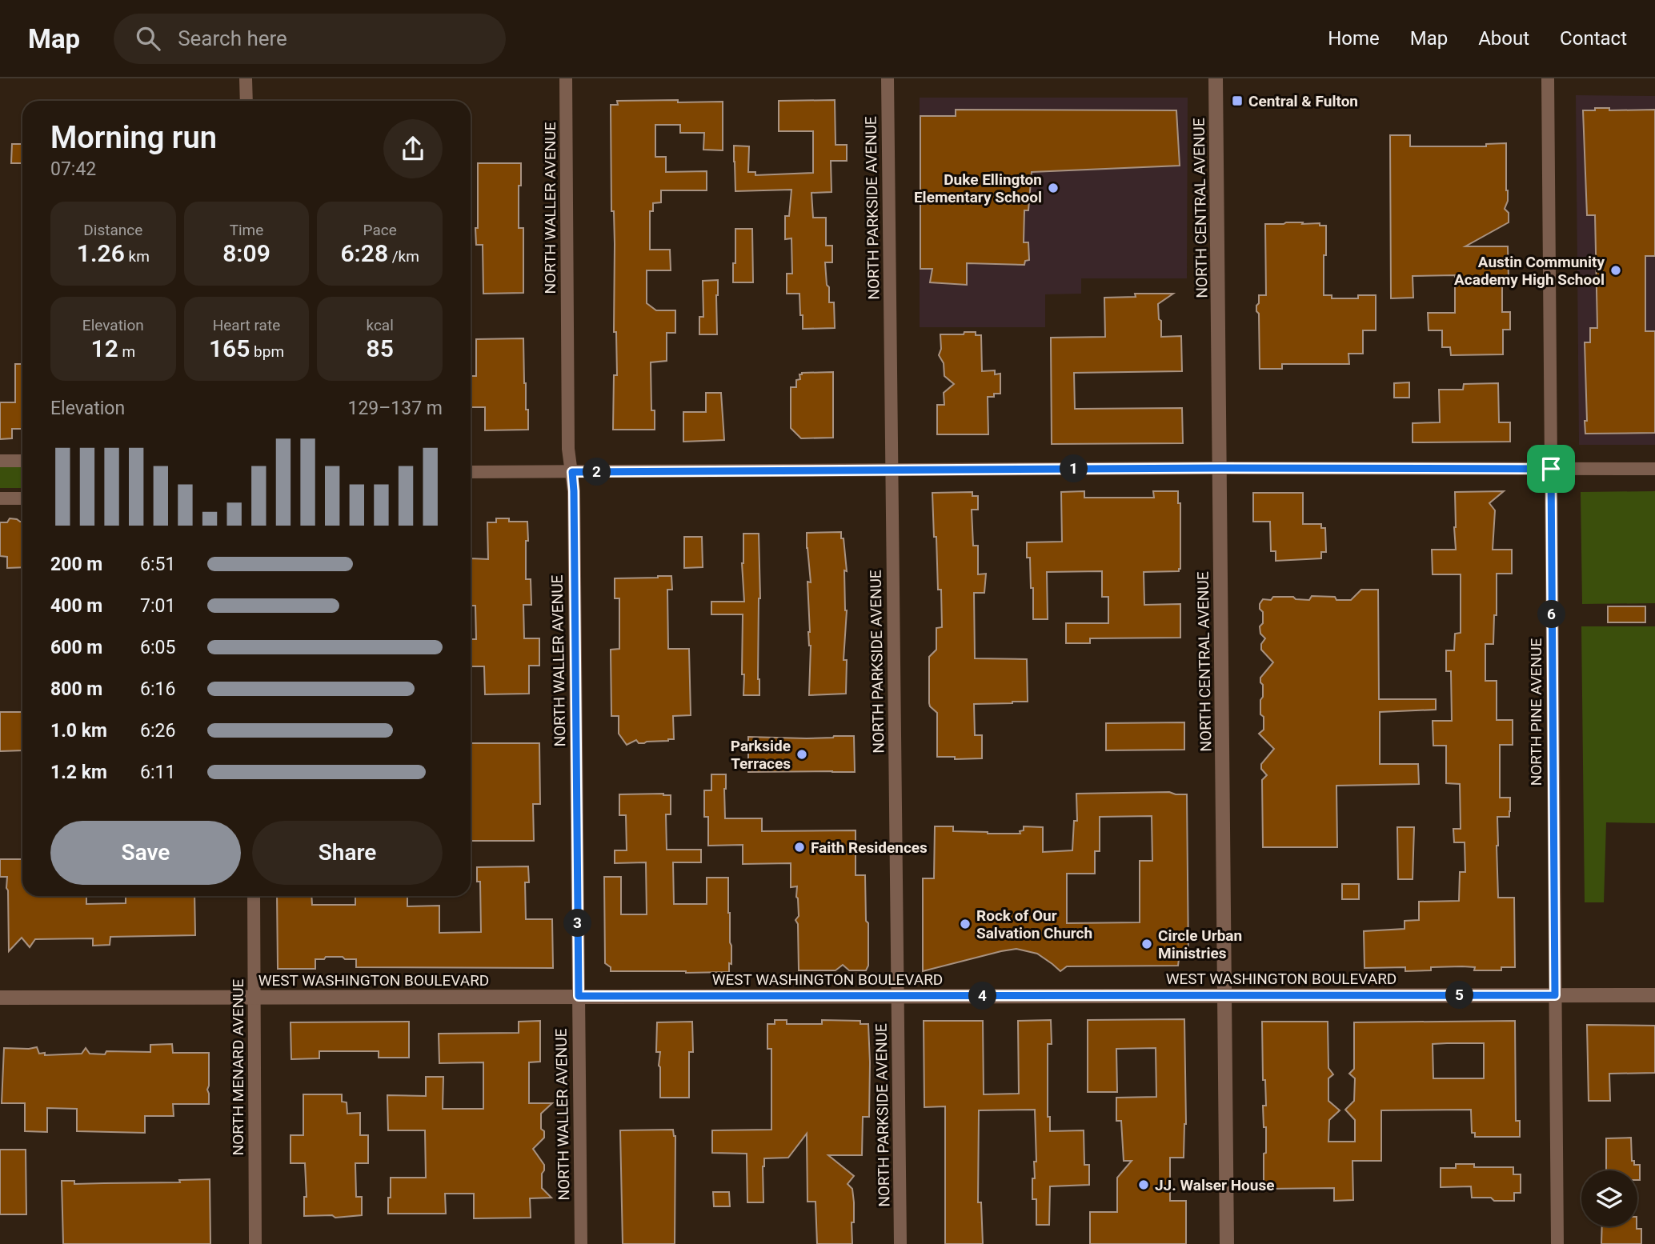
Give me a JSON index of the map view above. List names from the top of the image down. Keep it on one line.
{"streets":{"street":["NORTH WALLER AVENUE","NORTH PARKSIDE AVENUE","NORTH CENTRAL AVENUE","NORTH PINE AVENUE","WEST WASHINGTON BOULEVARD","NORTH MENARD AVENUE"]},"crossings":[["NORTH WALLER AVENUE","WEST WASHINGTON BOULEVARD"],["NORTH PARKSIDE AVENUE","WEST WASHINGTON BOULEVARD"],["NORTH CENTRAL AVENUE","WEST WASHINGTON BOULEVARD"],["NORTH PINE AVENUE","WEST WASHINGTON BOULEVARD"],["WEST WASHINGTON BOULEVARD","NORTH MENARD AVENUE"]],"places":{"transit":["Central & Fulton"],"other":["Duke Ellington Elementary School","Austin Community Academy High School","Parkside Terraces","Faith Residences","Rock of Our Salvation Church","Circle Urban Ministries","JJ. Walser House"]},"page":{"header":"Map","search":"Search here","nav":["Home","Map","About","Contact"],"heading":["Morning run","07:42"],"stats":[["Distance","1.26 km"],["Time","8:09"],["Pace","6:28 /km"],["Elevation","12 m"],["Heart rate","165 bpm"],["kcal","85"]],"chart":["Elevation","129–137 m"],"pins":["1","2","6","3","5","4"],"list":[{"name":"200 m","note":"6:51"},{"name":"400 m","note":"7:01"},{"name":"600 m","note":"6:05"},{"name":"800 m","note":"6:16"},{"name":"1.0 km","note":"6:26"},{"name":"1.2 km","note":"6:11"}],"buttons":["Save","Share"]}}
